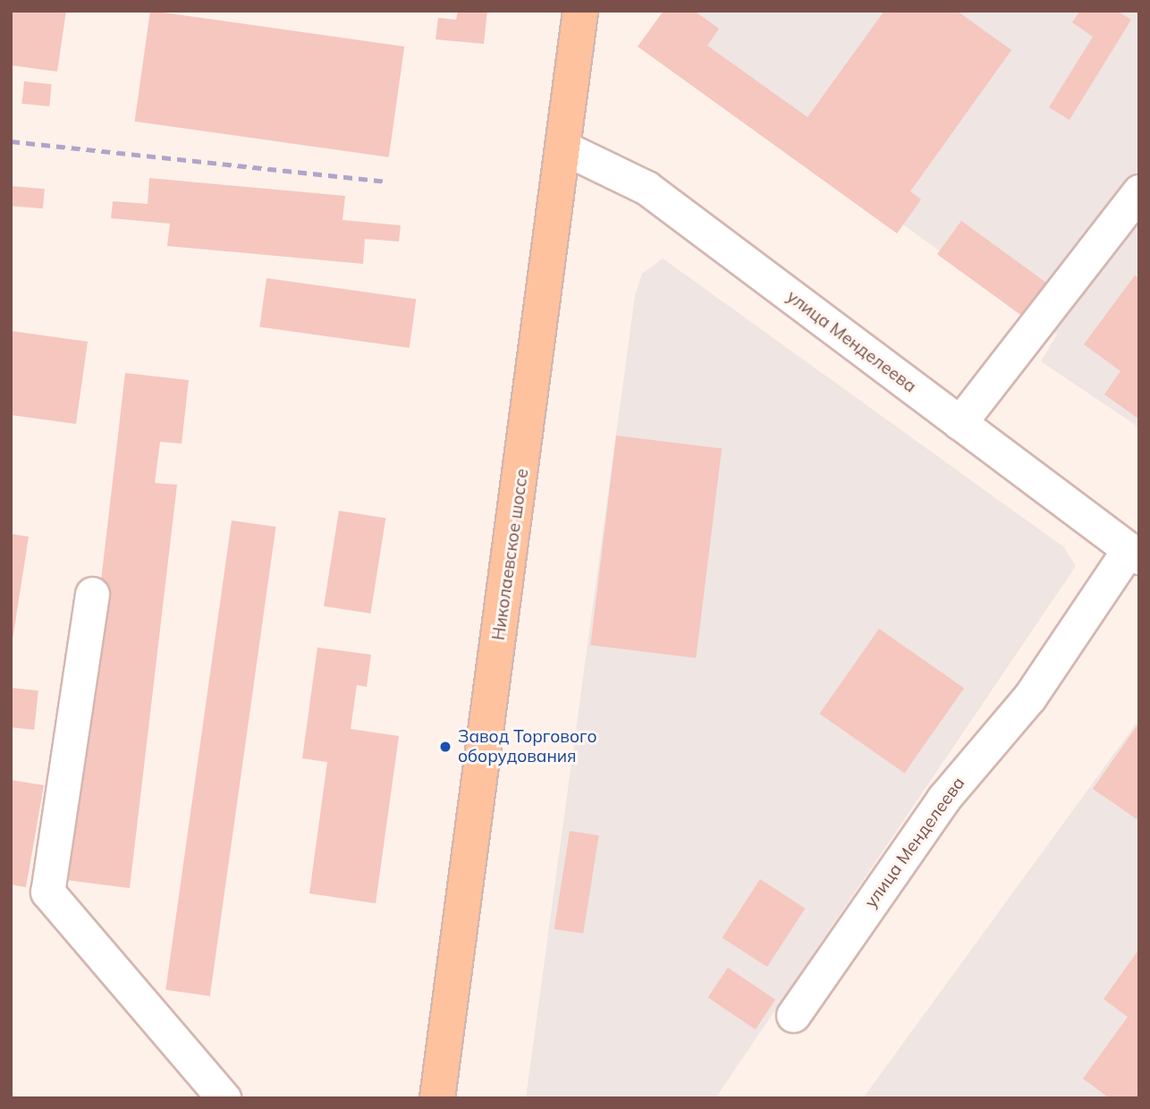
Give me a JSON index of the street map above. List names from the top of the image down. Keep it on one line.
{"streets":{"main road":["Николаевское шоссе"],"street":["улица Менделеева"]},"crossings":[["улица Менделеева","Николаевское шоссе"]],"places":["Завод Торгового оборудования"]}
